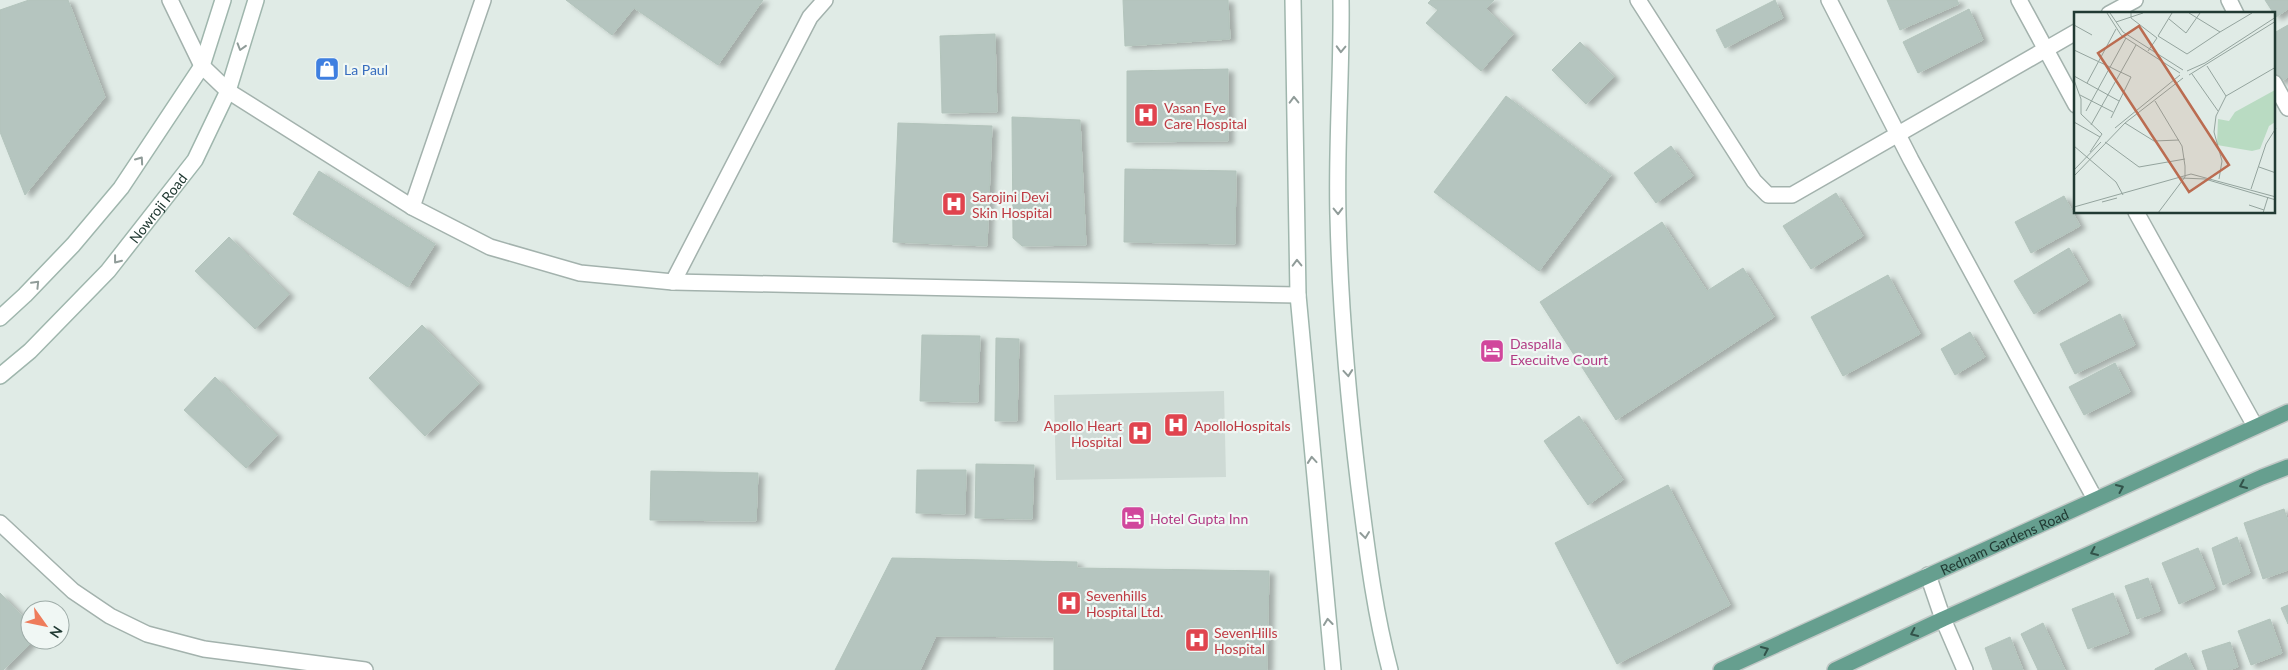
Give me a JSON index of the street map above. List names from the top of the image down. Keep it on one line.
{"streets":{"main road":["Rednam Gardens Road"],"street":["Nowroji Road"]},"places":{"shop":["La Paul"],"hospital":["Vasan Eye Care Hospital","Sarojini Devi Skin Hospital","ApolloHospitals","Apollo Heart Hospital","Sevenhills Hospital Ltd.","SevenHills Hospital"],"hotel":["Daspalla Execuitve Court","Hotel Gupta Inn"]},"north":"bottom right"}
